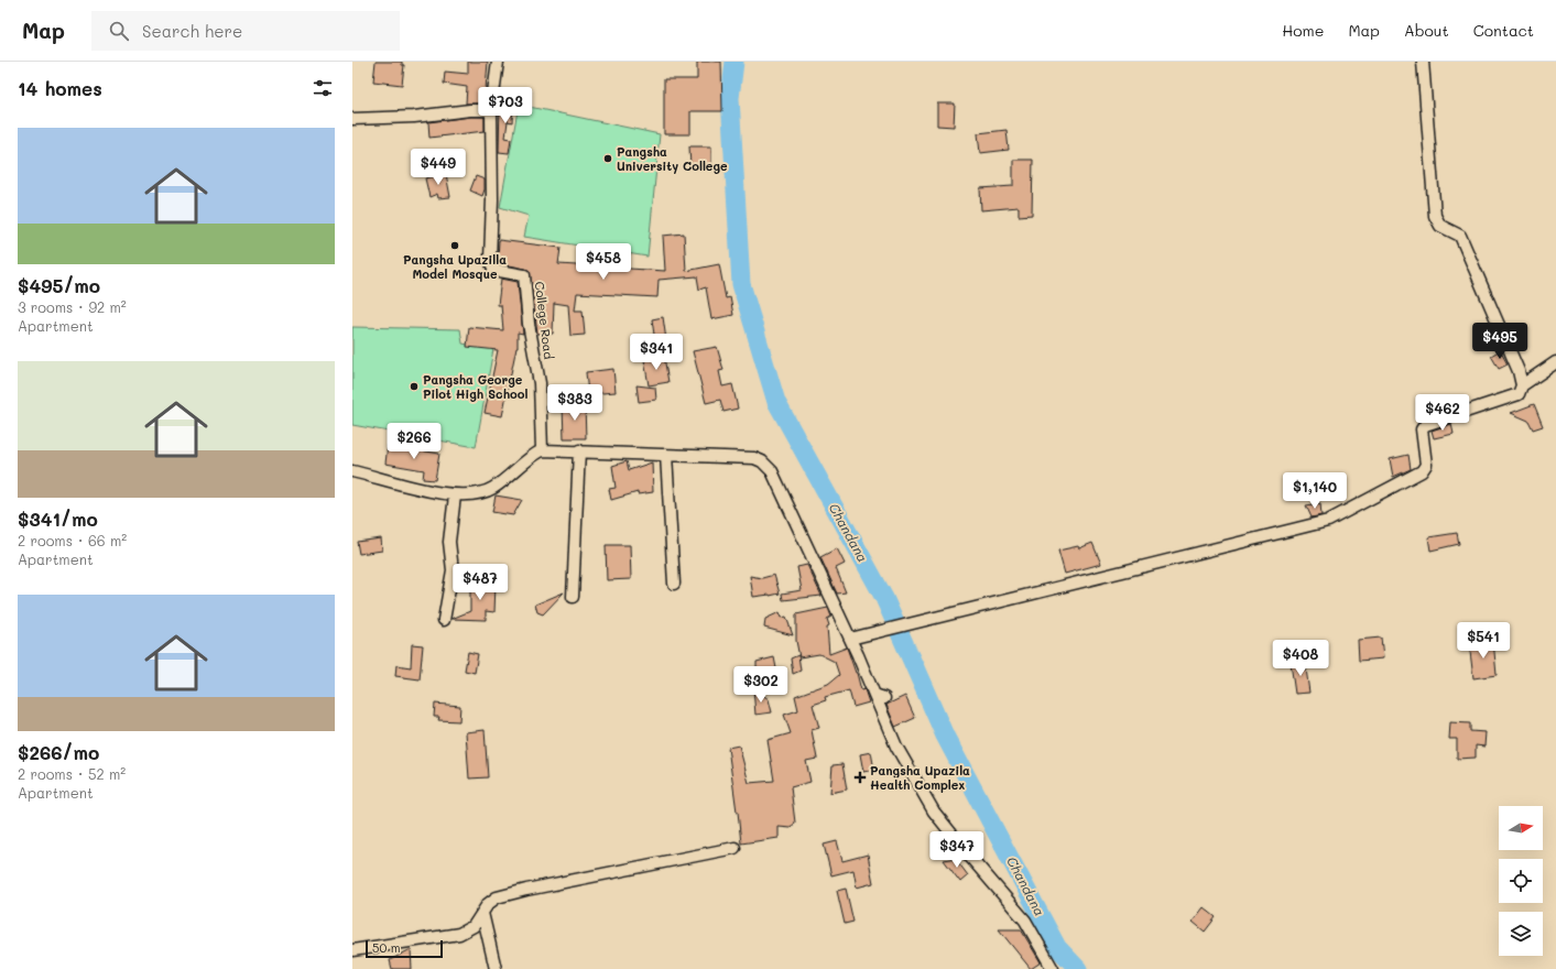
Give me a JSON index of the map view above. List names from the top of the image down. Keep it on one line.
{"streets":{"street":["College Road"]},"water":["Chandana"],"places":{"other":["Pangsha University College","Pangsha Upazilla Model Mosque","Pangsha George Pilot High School"],"health":["Pangsha Upazila Health Complex"]},"scale_bar":"50 m","north":"right","page":{"header":"Map","search":"Search here","nav":["Home","Map","About","Contact"],"heading":"14 homes","price":["$703","$449","$458","$495","$341","$383","$462","$266","$1,140","$487","$541","$408","$302","$347"],"list":[{"name":"$495/mo","note":"3 rooms · 92 m² · Apartment"},{"name":"$341/mo","note":"2 rooms · 66 m² · Apartment"},{"name":"$266/mo","note":"2 rooms · 52 m² · Apartment"}],"scale":"50 m"}}
